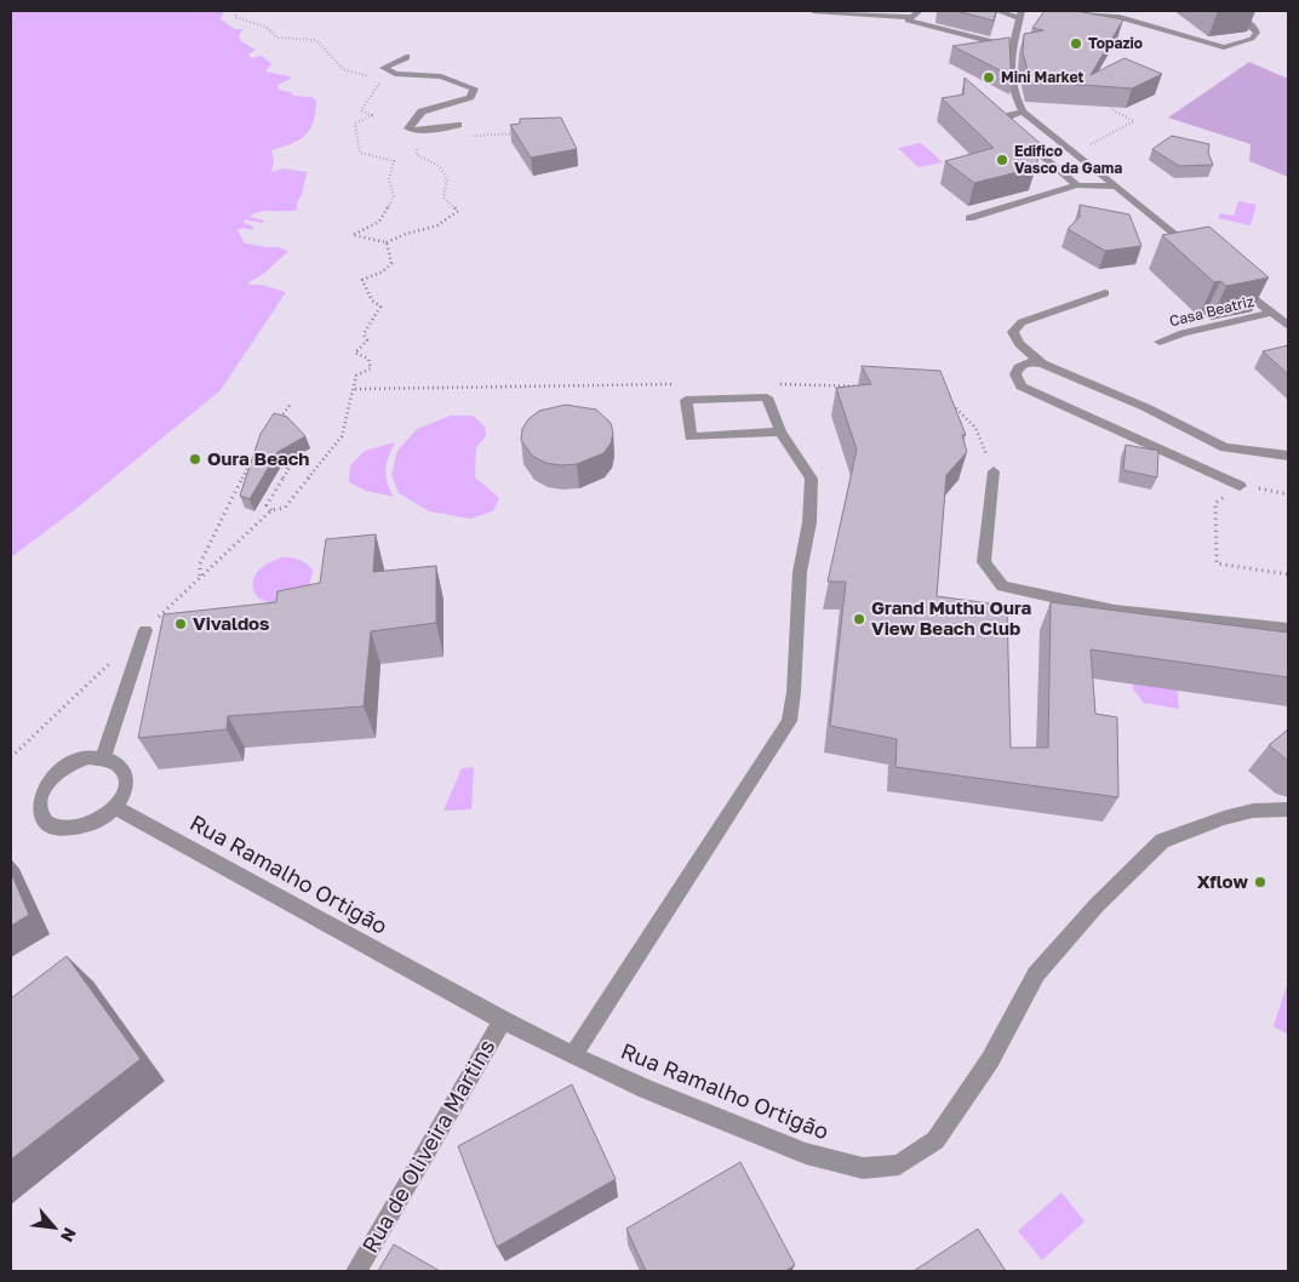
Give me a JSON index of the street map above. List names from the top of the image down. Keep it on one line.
{"streets":{"street":["Casa Beatriz","Rua Ramalho Ortigão","Rua de Oliveira Martins"]},"crossings":[["Rua Ramalho Ortigão","Rua de Oliveira Martins"]],"places":["Topazio","Mini Market","Edifico Vasco da Gama","Oura Beach","Grand Muthu Oura View Beach Club","Vivaldos","Xflow"],"north":"bottom right"}
